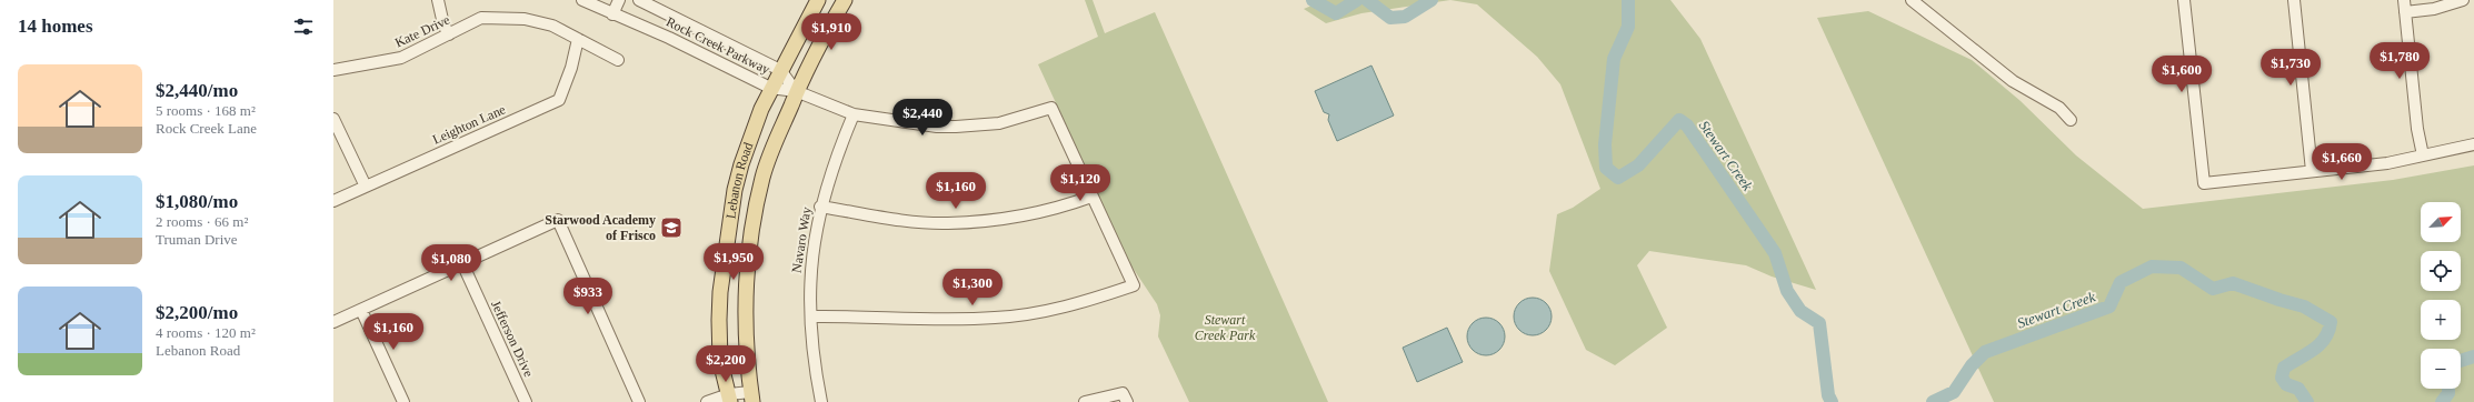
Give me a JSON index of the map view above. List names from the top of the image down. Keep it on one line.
{"streets":{"main road":["Lebanon Road"],"street":["Kate Drive","Rock Creek Parkway","Leighton Lane","Navaro Way","Jefferson Drive"]},"crossings":[["Kate Drive","Leighton Lane"],["Rock Creek Parkway","Lebanon Road"]],"water":["Stewart Creek"],"parks":["Stewart Creek Park"],"places":{"school or university":["Starwood Academy of Frisco"]},"north":"top right","page":{"heading":"14 homes","price":["$1,910","$1,780","$1,730","$1,600","$2,440","$1,660","$1,120","$1,160","$1,950","$1,080","$1,300","$933","$1,160","$2,200"],"list":[{"name":"$2,440/mo","note":"5 rooms · 168 m² · Rock Creek Lane"},{"name":"$1,080/mo","note":"2 rooms · 66 m² · Truman Drive"},{"name":"$2,200/mo","note":"4 rooms · 120 m² · Lebanon Road"}],"map_buttons":["+","−"]}}
